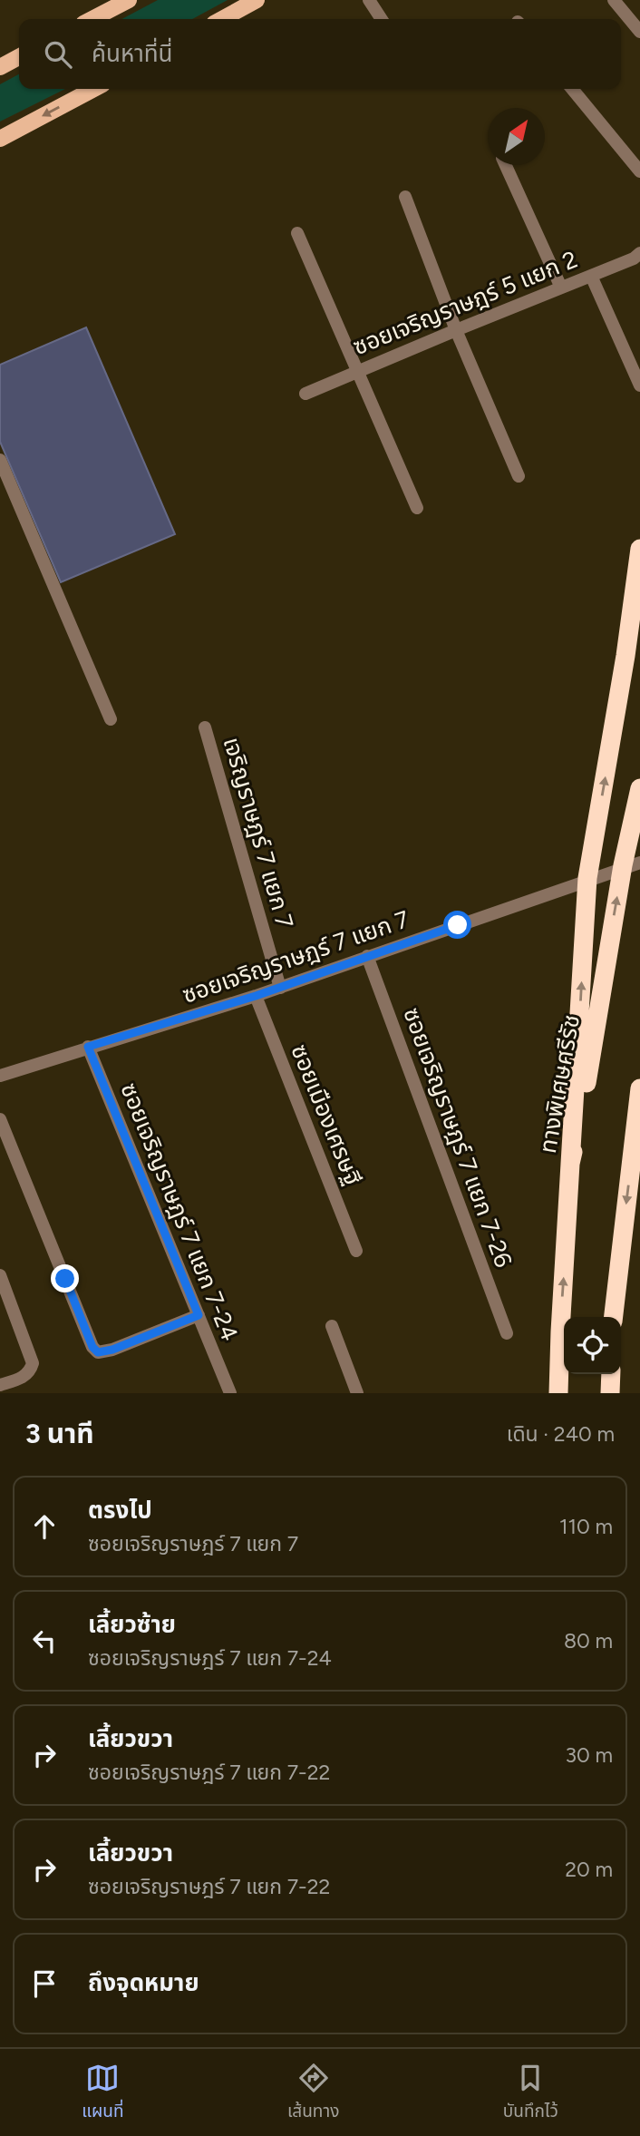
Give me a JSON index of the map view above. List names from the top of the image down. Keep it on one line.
{"streets":{"highway":["ทางพิเศษศรีรัช"],"street":["ซอยเจริญราษฎร์ 5 แยก 2","เจริญราษฎร์ 7 แยก 7","ซอยเจริญราษฎร์ 7 แยก 7","ซอยเมืองเศรษฐี","ซอยเจริญราษฎร์ 7 แยก 7-26","ซอยเจริญราษฎร์ 7 แยก 7-24"]},"crossings":[["เจริญราษฎร์ 7 แยก 7","ซอยเจริญราษฎร์ 7 แยก 7"],["ซอยเจริญราษฎร์ 7 แยก 7","ซอยเมืองเศรษฐี"],["ซอยเจริญราษฎร์ 7 แยก 7","ซอยเจริญราษฎร์ 7 แยก 7-26"],["ซอยเจริญราษฎร์ 7 แยก 7","ซอยเจริญราษฎร์ 7 แยก 7-24"]],"north":"top right","page":{"search":"ค้นหาที่นี่","heading":["3 นาที","เดิน · 240 m"],"list":[["ตรงไป","ซอยเจริญราษฎร์ 7 แยก 7","110 m"],["เลี้ยวซ้าย","ซอยเจริญราษฎร์ 7 แยก 7-24","80 m"],["เลี้ยวขวา","ซอยเจริญราษฎร์ 7 แยก 7-22","30 m"],["เลี้ยวขวา","ซอยเจริญราษฎร์ 7 แยก 7-22","20 m"],"ถึงจุดหมาย"],"nav":["แผนที่","เส้นทาง","บันทึกไว้"]}}
